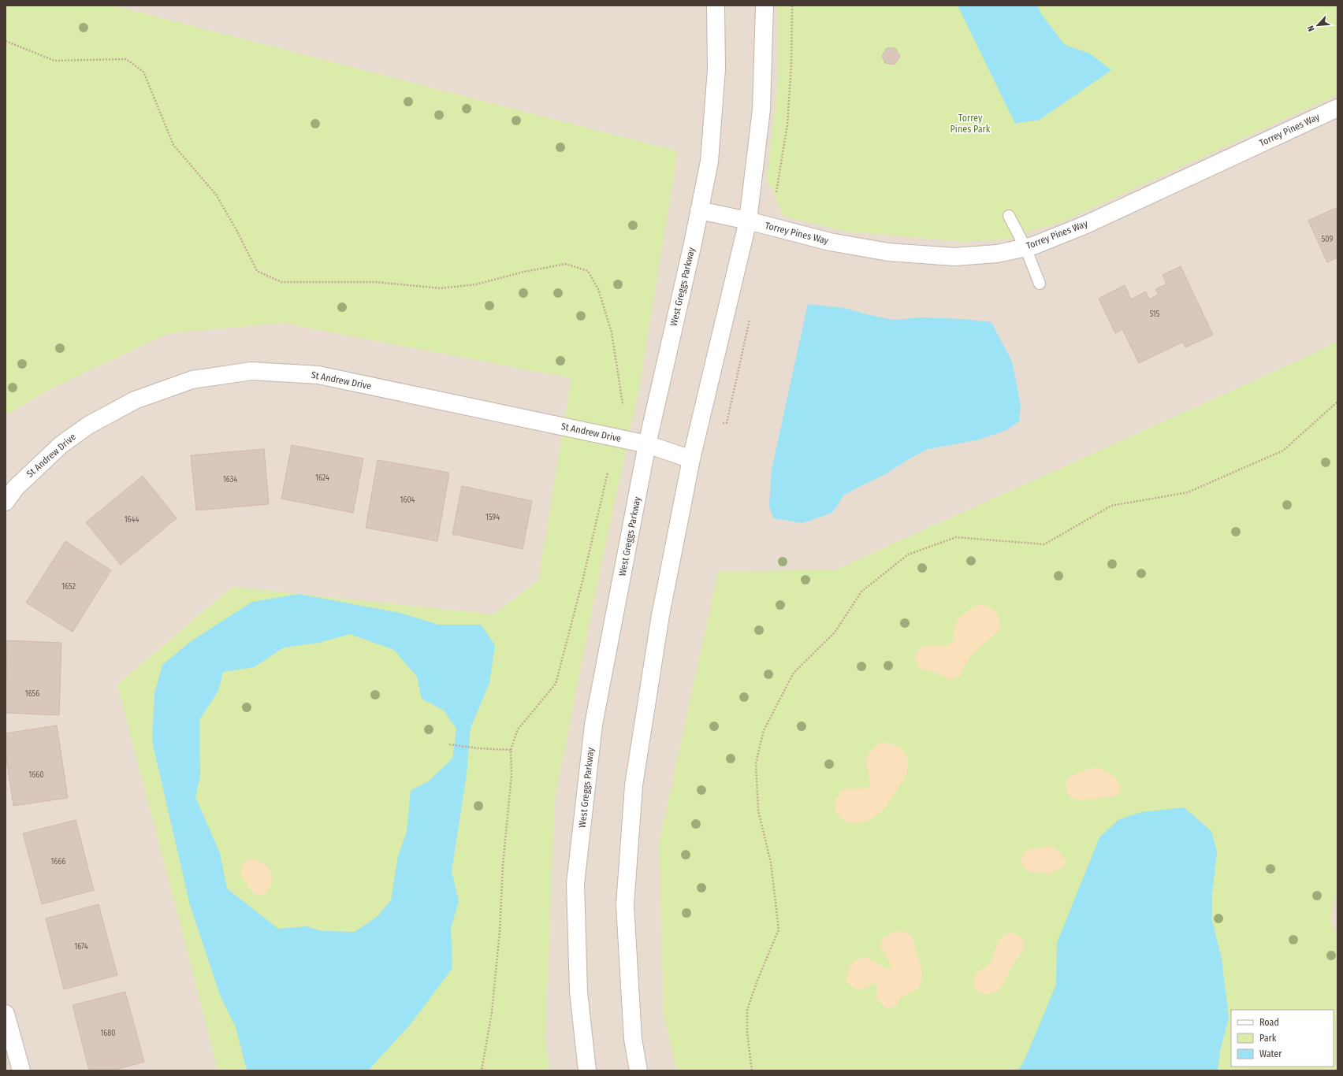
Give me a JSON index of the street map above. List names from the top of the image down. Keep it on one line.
{"streets":{"street":["Torrey Pines Way","West Greggs Parkway","St Andrew Drive"]},"crossings":[["Torrey Pines Way","West Greggs Parkway"],["West Greggs Parkway","St Andrew Drive"]],"parks":["Torrey Pines Park"],"house_numbers":["509","515","1624","1634","1604","1594","1644","1652","1656","1660","1666","1674","1680"],"legend":["Road","Park","Water"],"north":"bottom left"}
